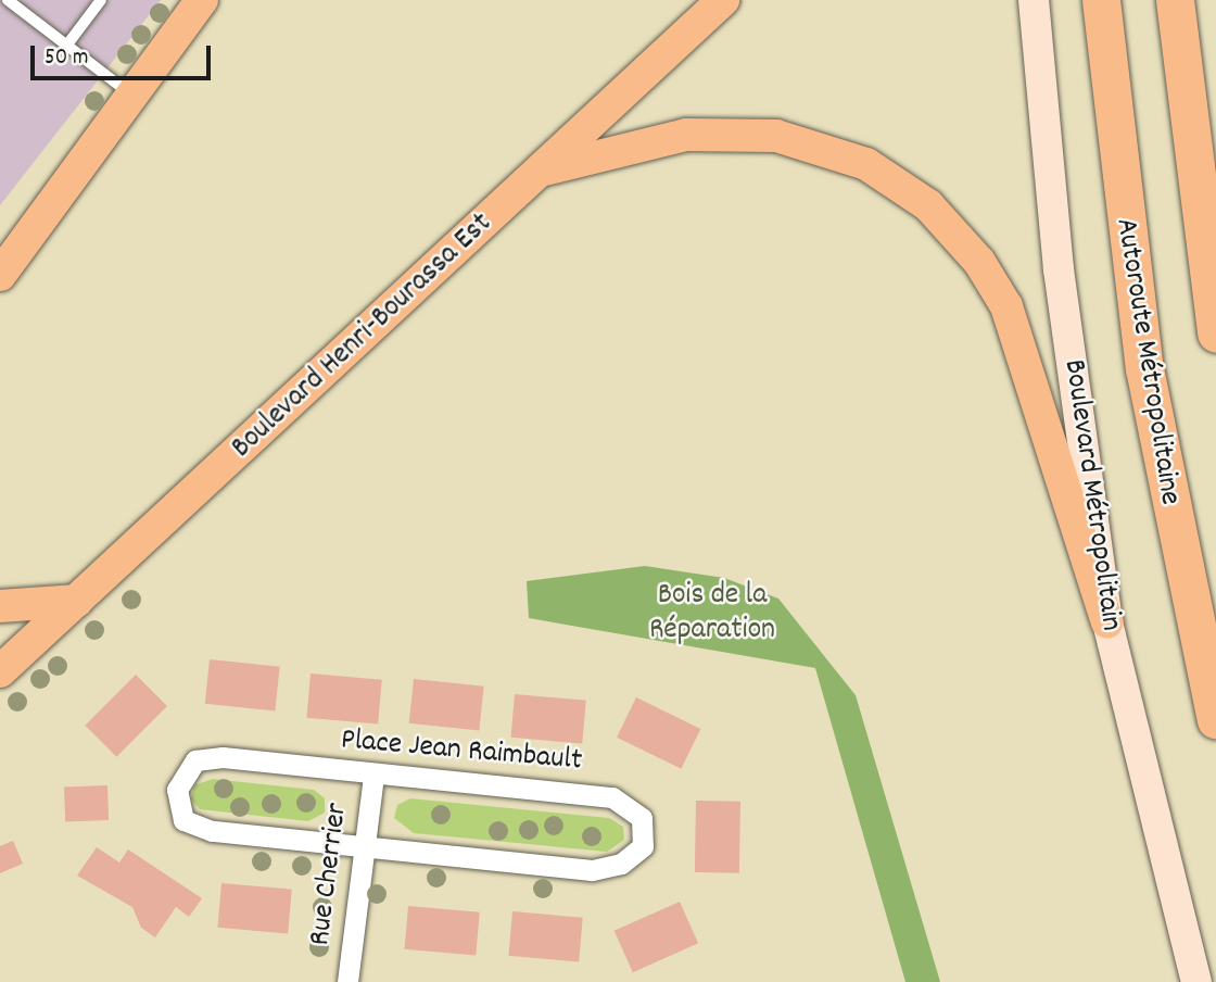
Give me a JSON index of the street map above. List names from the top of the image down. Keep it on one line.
{"streets":{"highway":["Autoroute Métropolitaine"],"main road":["Boulevard Henri-Bourassa Est","Boulevard Métropolitain"],"street":["Place Jean Raimbault","Rue Cherrier"]},"crossings":[["Place Jean Raimbault","Rue Cherrier"]],"parks":["Bois de la Réparation"],"scale_bar":"50 m"}
